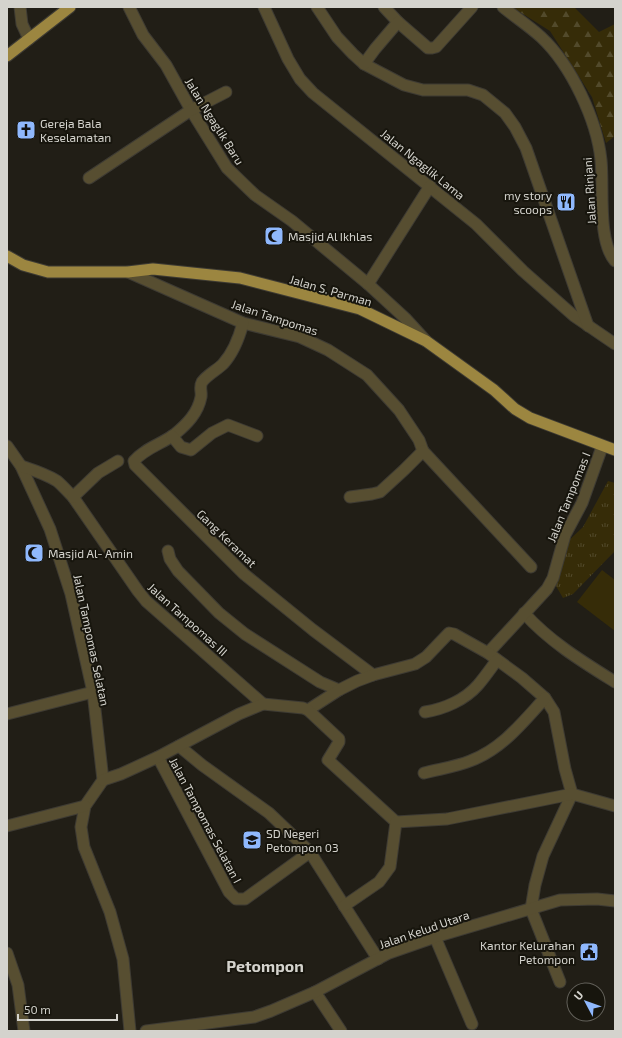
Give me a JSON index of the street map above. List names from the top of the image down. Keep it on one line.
{"streets":{"highway":["Jalan S. Parman"],"street":["Jalan Ngaglik Baru","Jalan Ngaglik Lama","Jalan Rinjani","Jalan Tampomas","Jalan Tampomas I","Gang Keramat","Jalan Tampomas III","Jalan Tampomas Selatan","Jalan Tampomas Selatan I","Jalan Kelud Utara"]},"crossings":[["Jalan Ngaglik Baru","Jalan S. Parman"],["Jalan S. Parman","Jalan Tampomas"],["Jalan S. Parman","Jalan Tampomas I"],["Jalan Tampomas","Gang Keramat"],["Jalan Tampomas III","Jalan Tampomas Selatan"],["Jalan Tampomas Selatan I","Jalan Kelud Utara"]],"districts":["Petompon"],"places":{"church":["Gereja Bala Keselamatan"],"restaurant":["my story scoops"],"mosque":["Masjid Al Ikhlas","Masjid Al- Amin"],"school or university":["SD Negeri Petompon 03"],"public building":["Kantor Kelurahan Petompon"]},"scale_bar":"50 m","north":"top left"}
